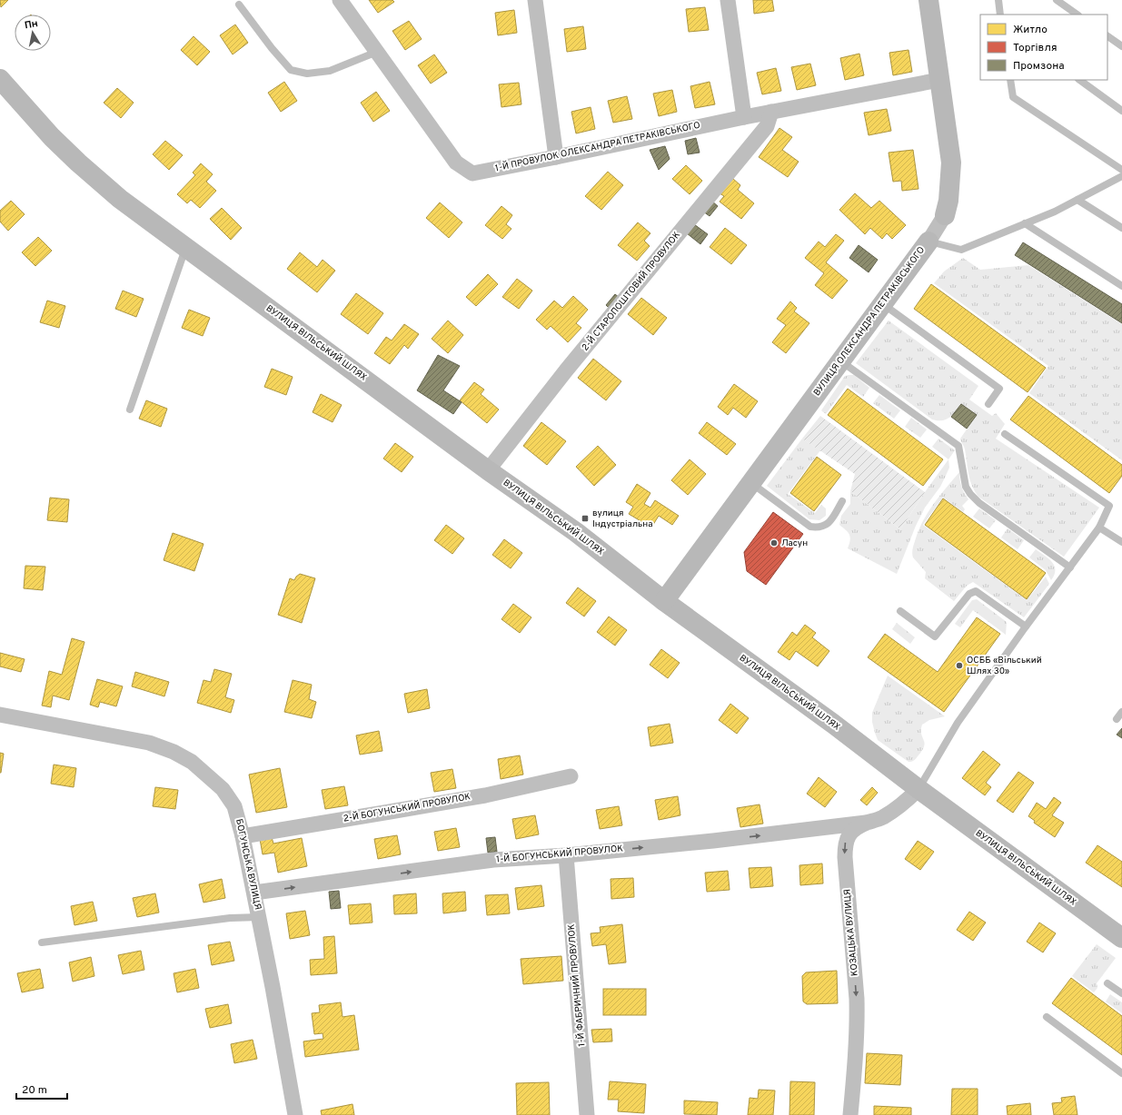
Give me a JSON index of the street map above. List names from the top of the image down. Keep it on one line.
{"streets":{"street":["1-Й ПРОВУЛОК ОЛЕКСАНДРА ПЕТРАКІВСЬКОГО","2-Й СТАРОПОШТОВИЙ ПРОВУЛОК","ВУЛИЦЯ ОЛЕКСАНДРА ПЕТРАКІВСЬКОГО","ВУЛИЦЯ ВІЛЬСЬКИЙ ШЛЯХ","2-Й БОГУНСЬКИЙ ПРОВУЛОК","1-Й БОГУНСЬКИЙ ПРОВУЛОК","БОГУНСЬКА ВУЛИЦЯ","КОЗАЦЬКА ВУЛИЦЯ","1-Й ФАБРИЧНИЙ ПРОВУЛОК"]},"crossings":[["1-Й ПРОВУЛОК ОЛЕКСАНДРА ПЕТРАКІВСЬКОГО","2-Й СТАРОПОШТОВИЙ ПРОВУЛОК"],["1-Й ПРОВУЛОК ОЛЕКСАНДРА ПЕТРАКІВСЬКОГО","ВУЛИЦЯ ОЛЕКСАНДРА ПЕТРАКІВСЬКОГО"],["2-Й СТАРОПОШТОВИЙ ПРОВУЛОК","ВУЛИЦЯ ВІЛЬСЬКИЙ ШЛЯХ"],["ВУЛИЦЯ ОЛЕКСАНДРА ПЕТРАКІВСЬКОГО","ВУЛИЦЯ ВІЛЬСЬКИЙ ШЛЯХ"],["ВУЛИЦЯ ВІЛЬСЬКИЙ ШЛЯХ","КОЗАЦЬКА ВУЛИЦЯ"],["2-Й БОГУНСЬКИЙ ПРОВУЛОК","БОГУНСЬКА ВУЛИЦЯ"],["1-Й БОГУНСЬКИЙ ПРОВУЛОК","БОГУНСЬКА ВУЛИЦЯ"],["1-Й БОГУНСЬКИЙ ПРОВУЛОК","КОЗАЦЬКА ВУЛИЦЯ"],["1-Й БОГУНСЬКИЙ ПРОВУЛОК","1-Й ФАБРИЧНИЙ ПРОВУЛОК"]],"one_way":["1-Й БОГУНСЬКИЙ ПРОВУЛОК","КОЗАЦЬКА ВУЛИЦЯ"],"places":{"transit":["вулиця Індустріальна"],"other":["Ласун","ОСББ «Вільський Шлях 30»"]},"legend":["Житло","Торгівля","Промзона"],"scale_bar":"20 m","north":"top"}
